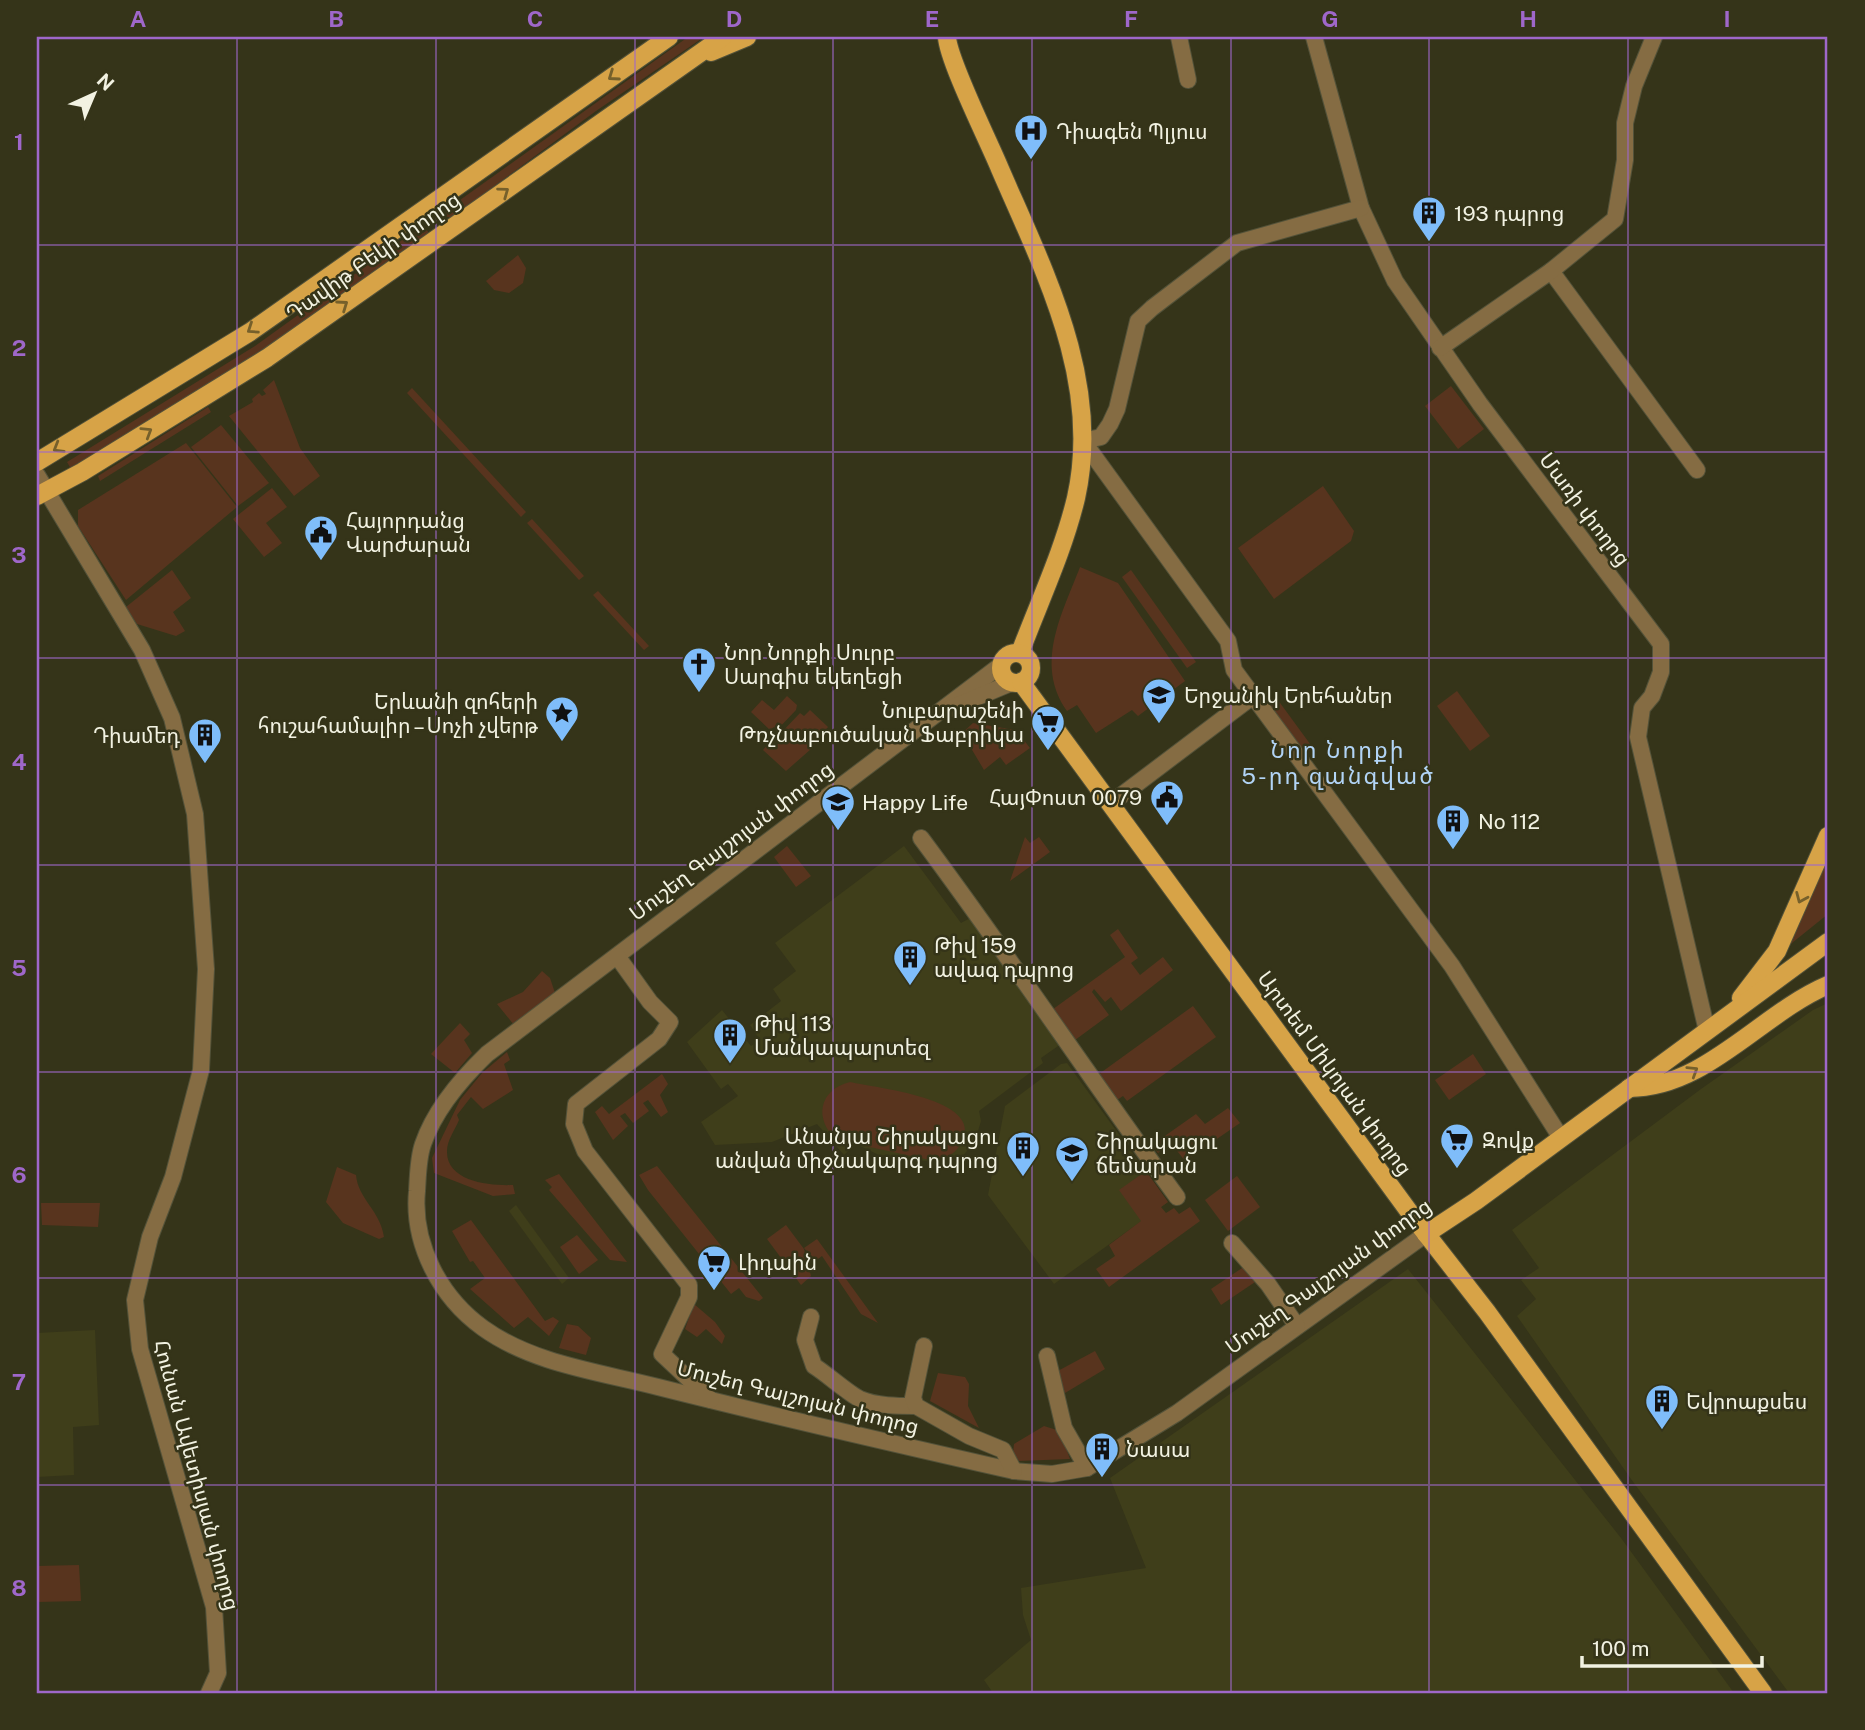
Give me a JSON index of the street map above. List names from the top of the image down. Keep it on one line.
{"streets":{"main road":["Դավիթ Բեկի փողոց","Մուշեղ Գալշոյան փողոց","Արտեմ Միկոյան փողոց"],"street":["Մառի փողոց","Հունան Ավետիսյան փողոց"]},"crossings":[["Դավիթ Բեկի փողոց","Հունան Ավետիսյան փողոց"],["Մառի փողոց","Մուշեղ Գալշոյան փողոց"],["Մուշեղ Գալշոյան փողոց","Արտեմ Միկոյան փողոց"]],"districts":["Նոր Նորքի 5-րդ զանգված"],"places":{"hospital":["Դիագեն Պլյուս"],"building":["193 դպրոց","Դիամեդ","No 112","Թիվ 159 ավագ դպրոց","Թիվ 113 Մանկապարտեզ","Անանյա Շիրակացու անվան միջնակարգ դպրոց","Եվրոաքսես","Նասա"],"public building":["Հայորդանց Վարժարան","ՀայՓոստ 0079"],"church":["Նոր Նորքի Սուրբ Սարգիս եկեղեցի"],"school or university":["Երջանիկ Երեհաներ","Happy Life","Շիրակացու ճեմարան"],"place":["Երևանի զոհերի հուշահամալիր – Սոչի չվերթ"],"supermarket":["Նուբարաշենի Թռչնաբուծական Ֆաբրիկա","Զովք","Լիդաին"]},"scale_bar":"100 m","north":"top right","grid":{"columns":["A","B","C","D","E","F","G","H","I"],"rows":["1","2","3","4","5","6","7","8"]}}
